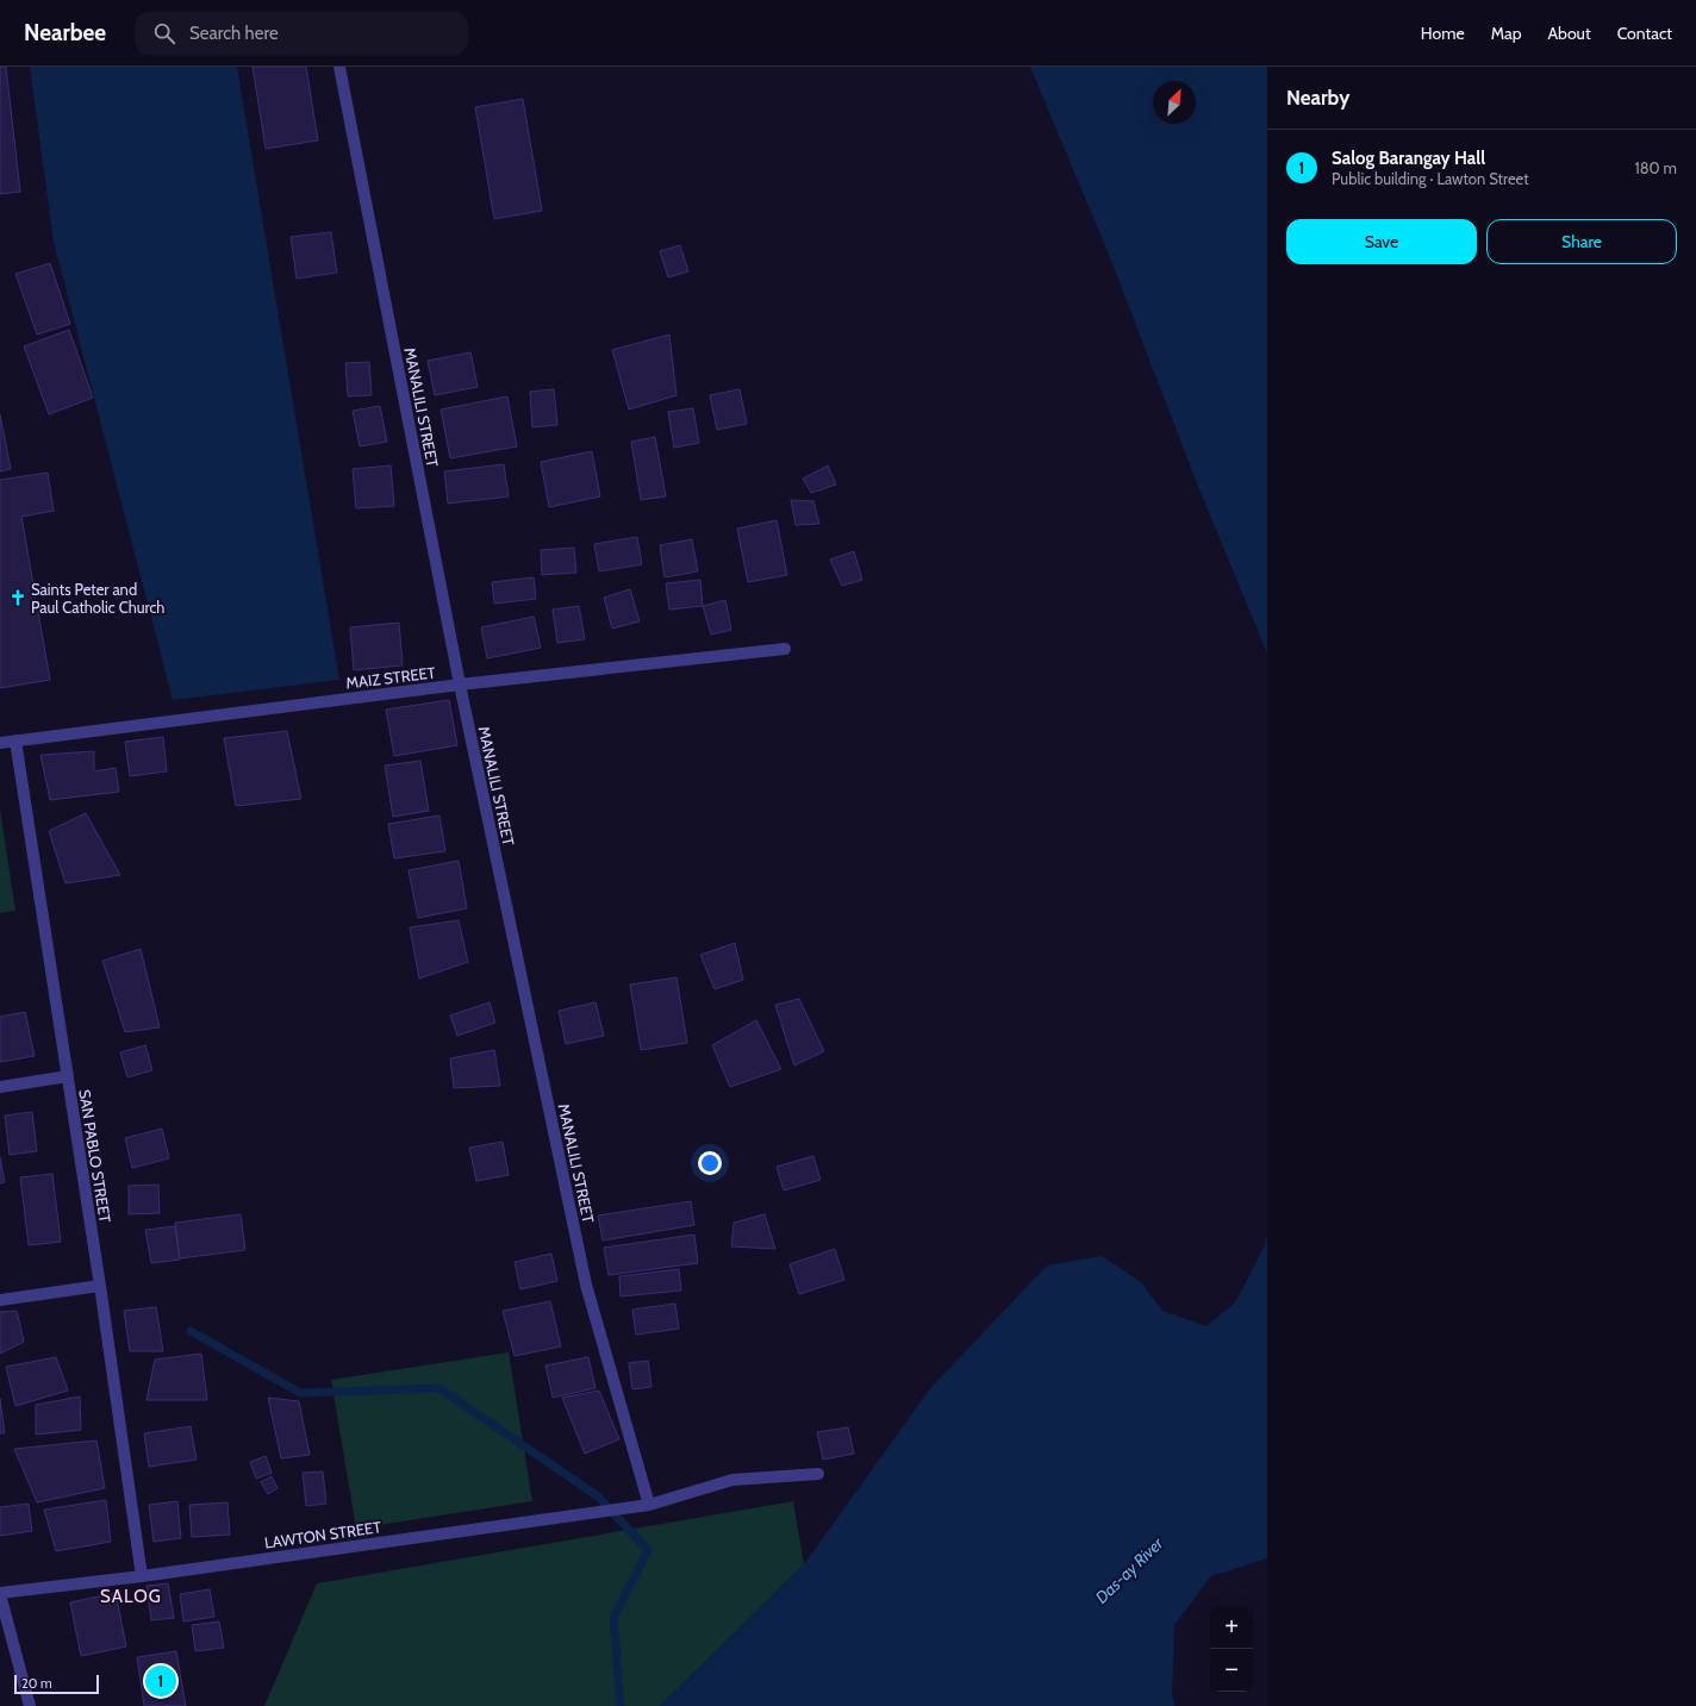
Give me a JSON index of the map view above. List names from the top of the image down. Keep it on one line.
{"streets":{"street":["MANALILI STREET","MAIZ STREET","SAN PABLO STREET","LAWTON STREET"]},"crossings":[["MANALILI STREET","MAIZ STREET"],["MANALILI STREET","LAWTON STREET"],["MAIZ STREET","SAN PABLO STREET"],["SAN PABLO STREET","LAWTON STREET"]],"districts":["SALOG"],"water":["Das-ay River"],"places":{"church":["Saints Peter and Paul Catholic Church"]},"scale_bar":"20 m","north":"top right","page":{"header":"Nearbee","search":"Search here","nav":["Home","Map","About","Contact"],"heading":"Nearby","list":[{"mark":"1","name":"Salog Barangay Hall","note":"Public building · Lawton Street","value":"180 m"}],"buttons":["Save","Share"],"map_buttons":["+","−"],"pins":"1","scale":"20 m"}}
